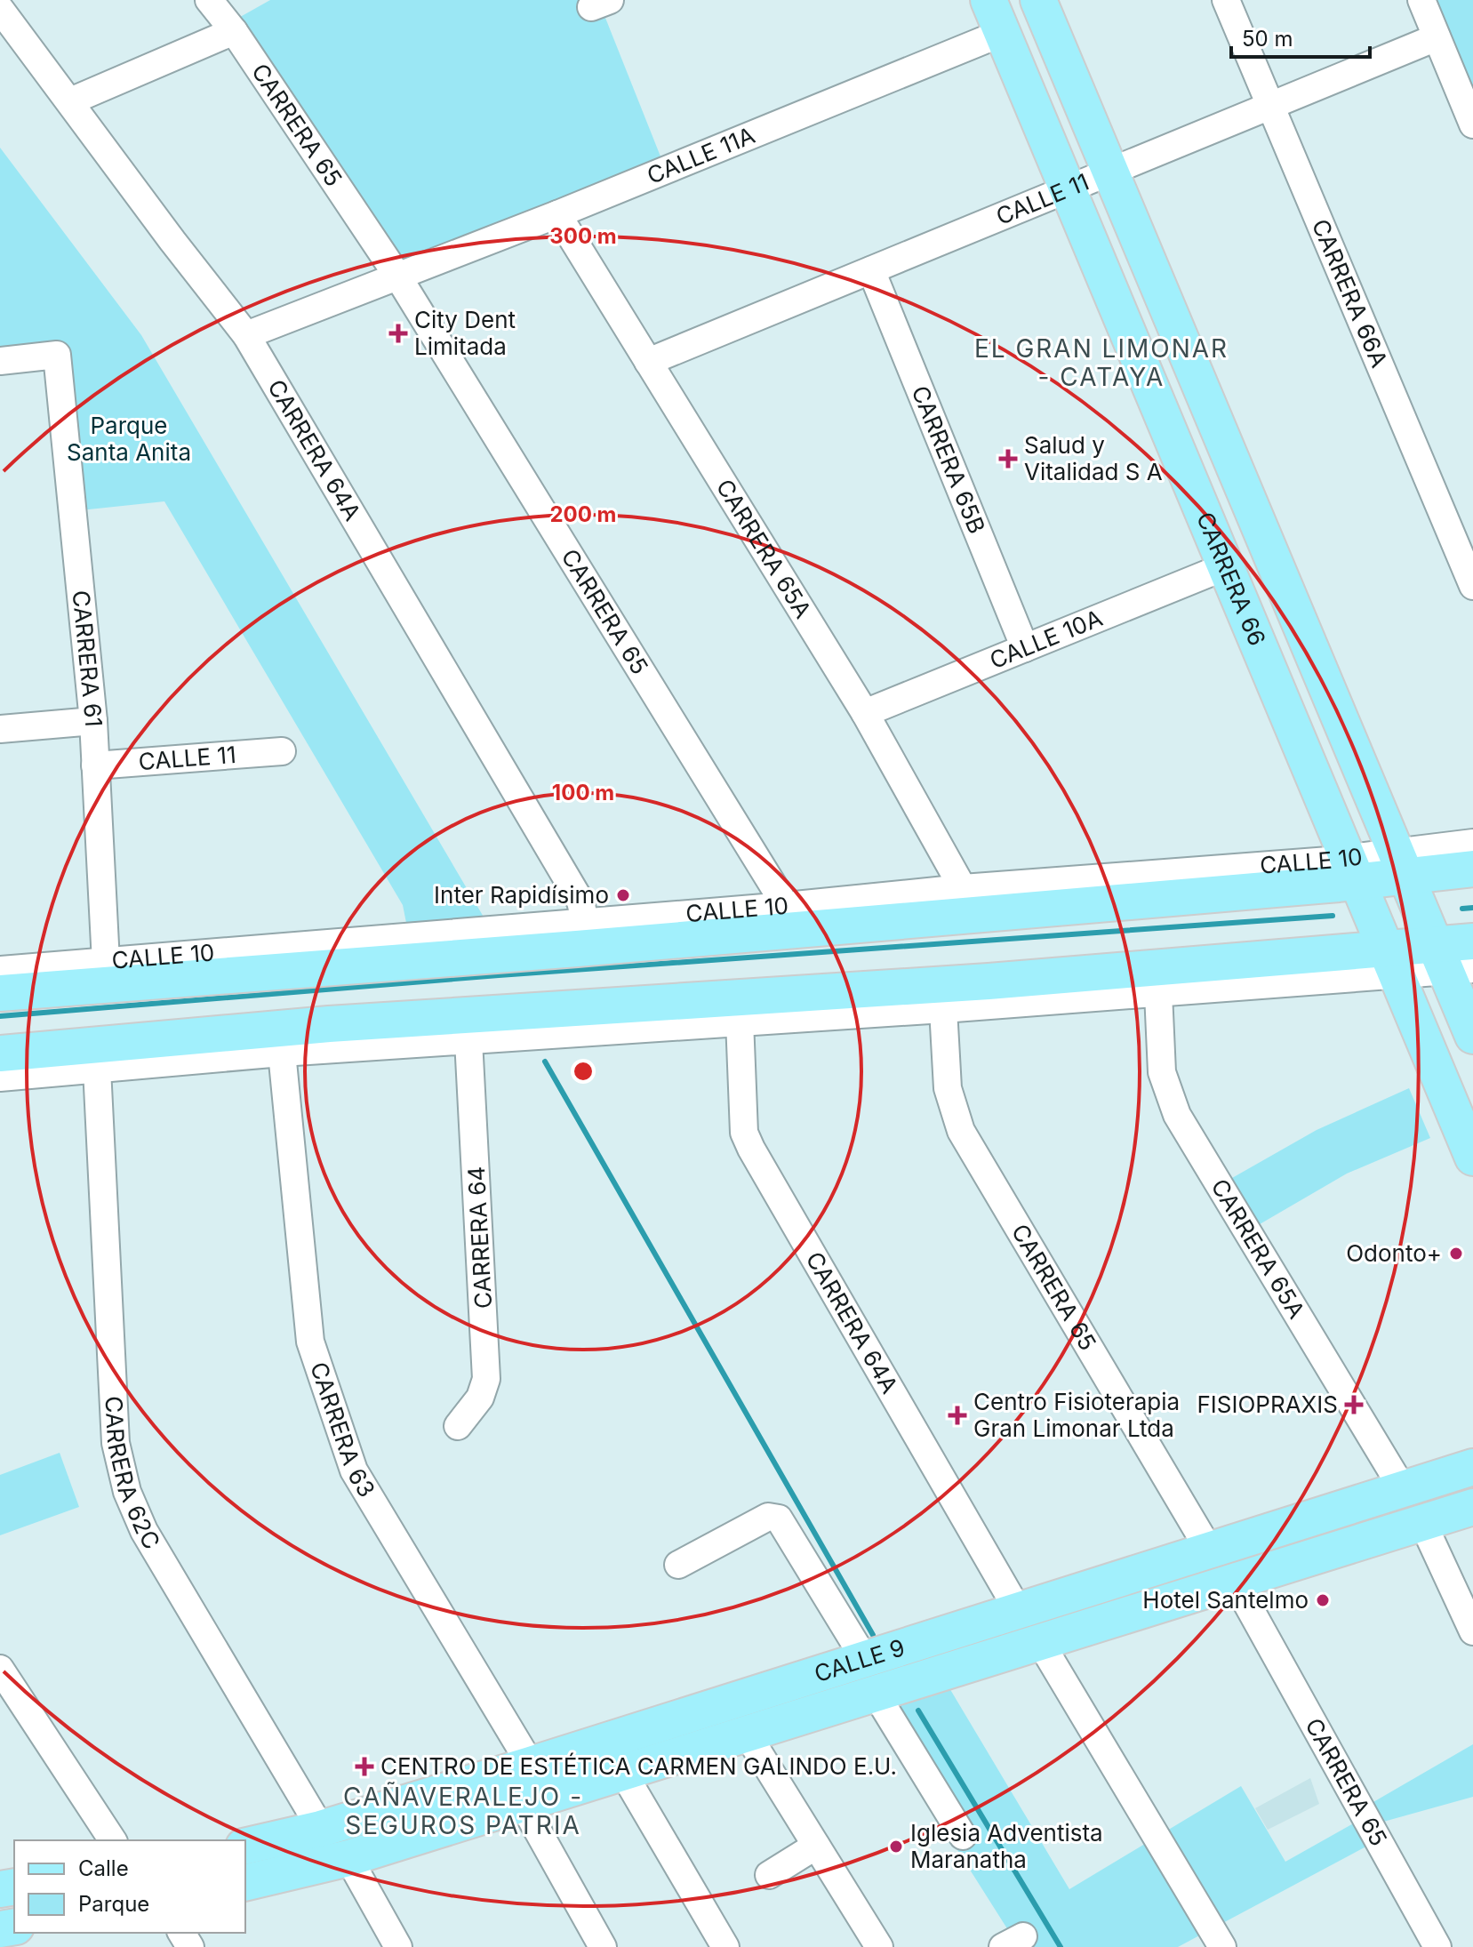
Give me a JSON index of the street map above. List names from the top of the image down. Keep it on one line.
{"streets":{"main road":["CARRERA 66","CALLE 10","CALLE 9"],"street":["CARRERA 65","CALLE 11A","CALLE 11","CARRERA 66A","CARRERA 64A","CARRERA 65B","CARRERA 65A","CALLE 10A","CARRERA 61","CARRERA 64","CARRERA 63","CARRERA 62C"]},"crossings":[["CARRERA 65","CALLE 11A"],["CARRERA 65","CALLE 10"],["CARRERA 65","CALLE 9"],["CALLE 11A","CARRERA 64A"],["CALLE 11A","CARRERA 65A"],["CALLE 11A","CARRERA 66"],["CALLE 11","CARRERA 66A"],["CALLE 11","CARRERA 65B"],["CALLE 11","CARRERA 65A"],["CALLE 11","CARRERA 66"],["CALLE 11","CARRERA 61"],["CARRERA 64A","CALLE 10"],["CARRERA 64A","CALLE 9"],["CARRERA 65B","CALLE 10A"],["CARRERA 65A","CALLE 10A"],["CARRERA 65A","CALLE 10"],["CARRERA 65A","CALLE 9"],["CARRERA 66","CALLE 10A"],["CARRERA 66","CALLE 10"],["CARRERA 61","CALLE 10"],["CARRERA 63","CALLE 9"],["CARRERA 62C","CALLE 9"]],"districts":["EL GRAN LIMONAR - CATAYA","CAÑAVERALEJO - SEGUROS PATRIA"],"parks":["Parque Santa Anita"],"places":{"health":["City Dent Limitada","Salud y Vitalidad S A","FISIOPRAXIS","Centro Fisioterapia Gran Limonar Ltda","CENTRO DE ESTÉTICA CARMEN GALINDO E.U."],"other":["Inter Rapidísimo","Odonto+","Hotel Santelmo","Iglesia Adventista Maranatha"]},"legend":["Calle","Parque"],"scale_bar":"50 m","rings":["300 m","200 m","100 m"]}
